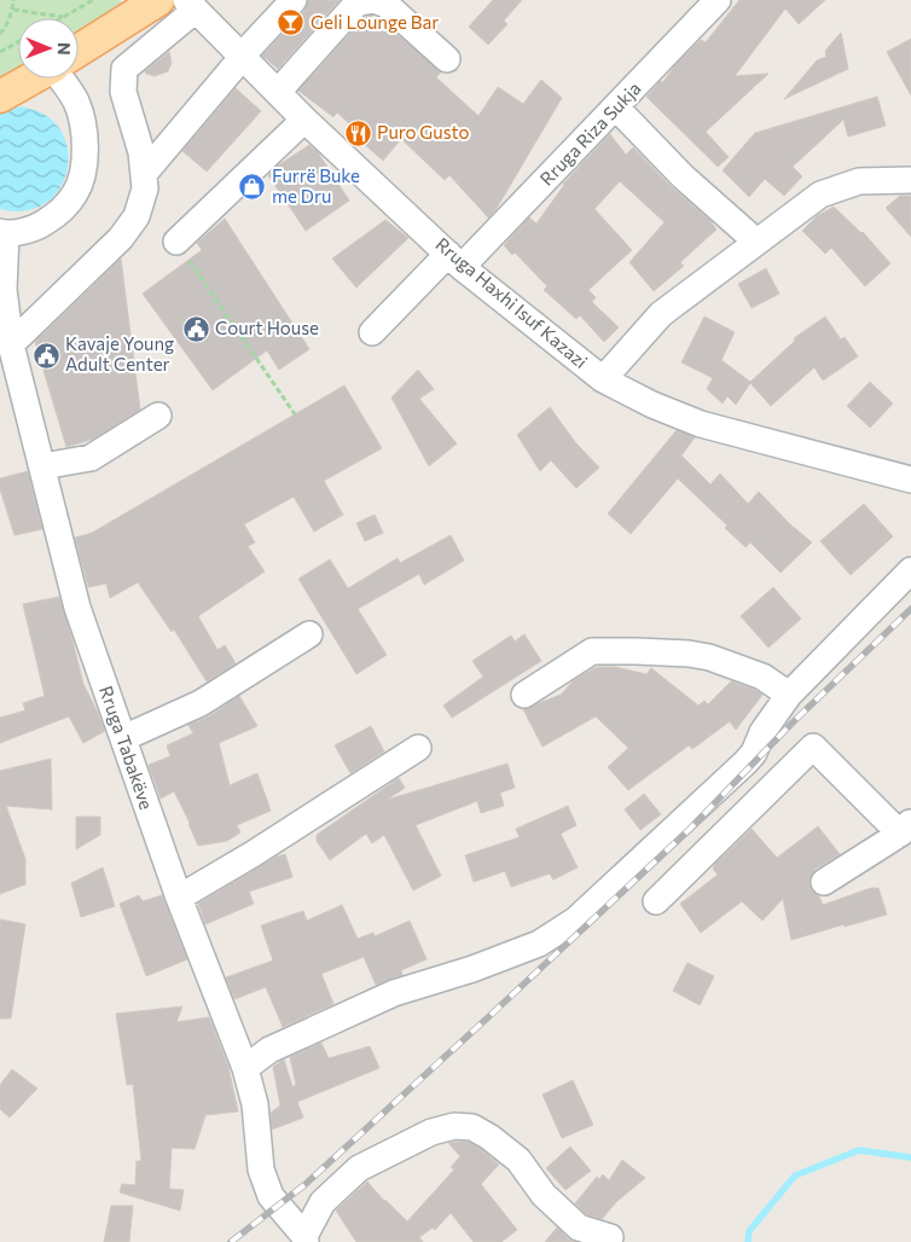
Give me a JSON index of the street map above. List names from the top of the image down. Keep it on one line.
{"streets":{"street":["Rruga Riza Sukja","Rruga Haxhi Isuf Kazazi","Rruga Tabakëve"]},"crossings":[["Rruga Riza Sukja","Rruga Haxhi Isuf Kazazi"]],"places":{"bar":["Geli Lounge Bar"],"restaurant":["Puro Gusto"],"shop":["Furrë Buke me Dru"],"public building":["Court House","Kavaje Young Adult Center"]},"north":"right"}
